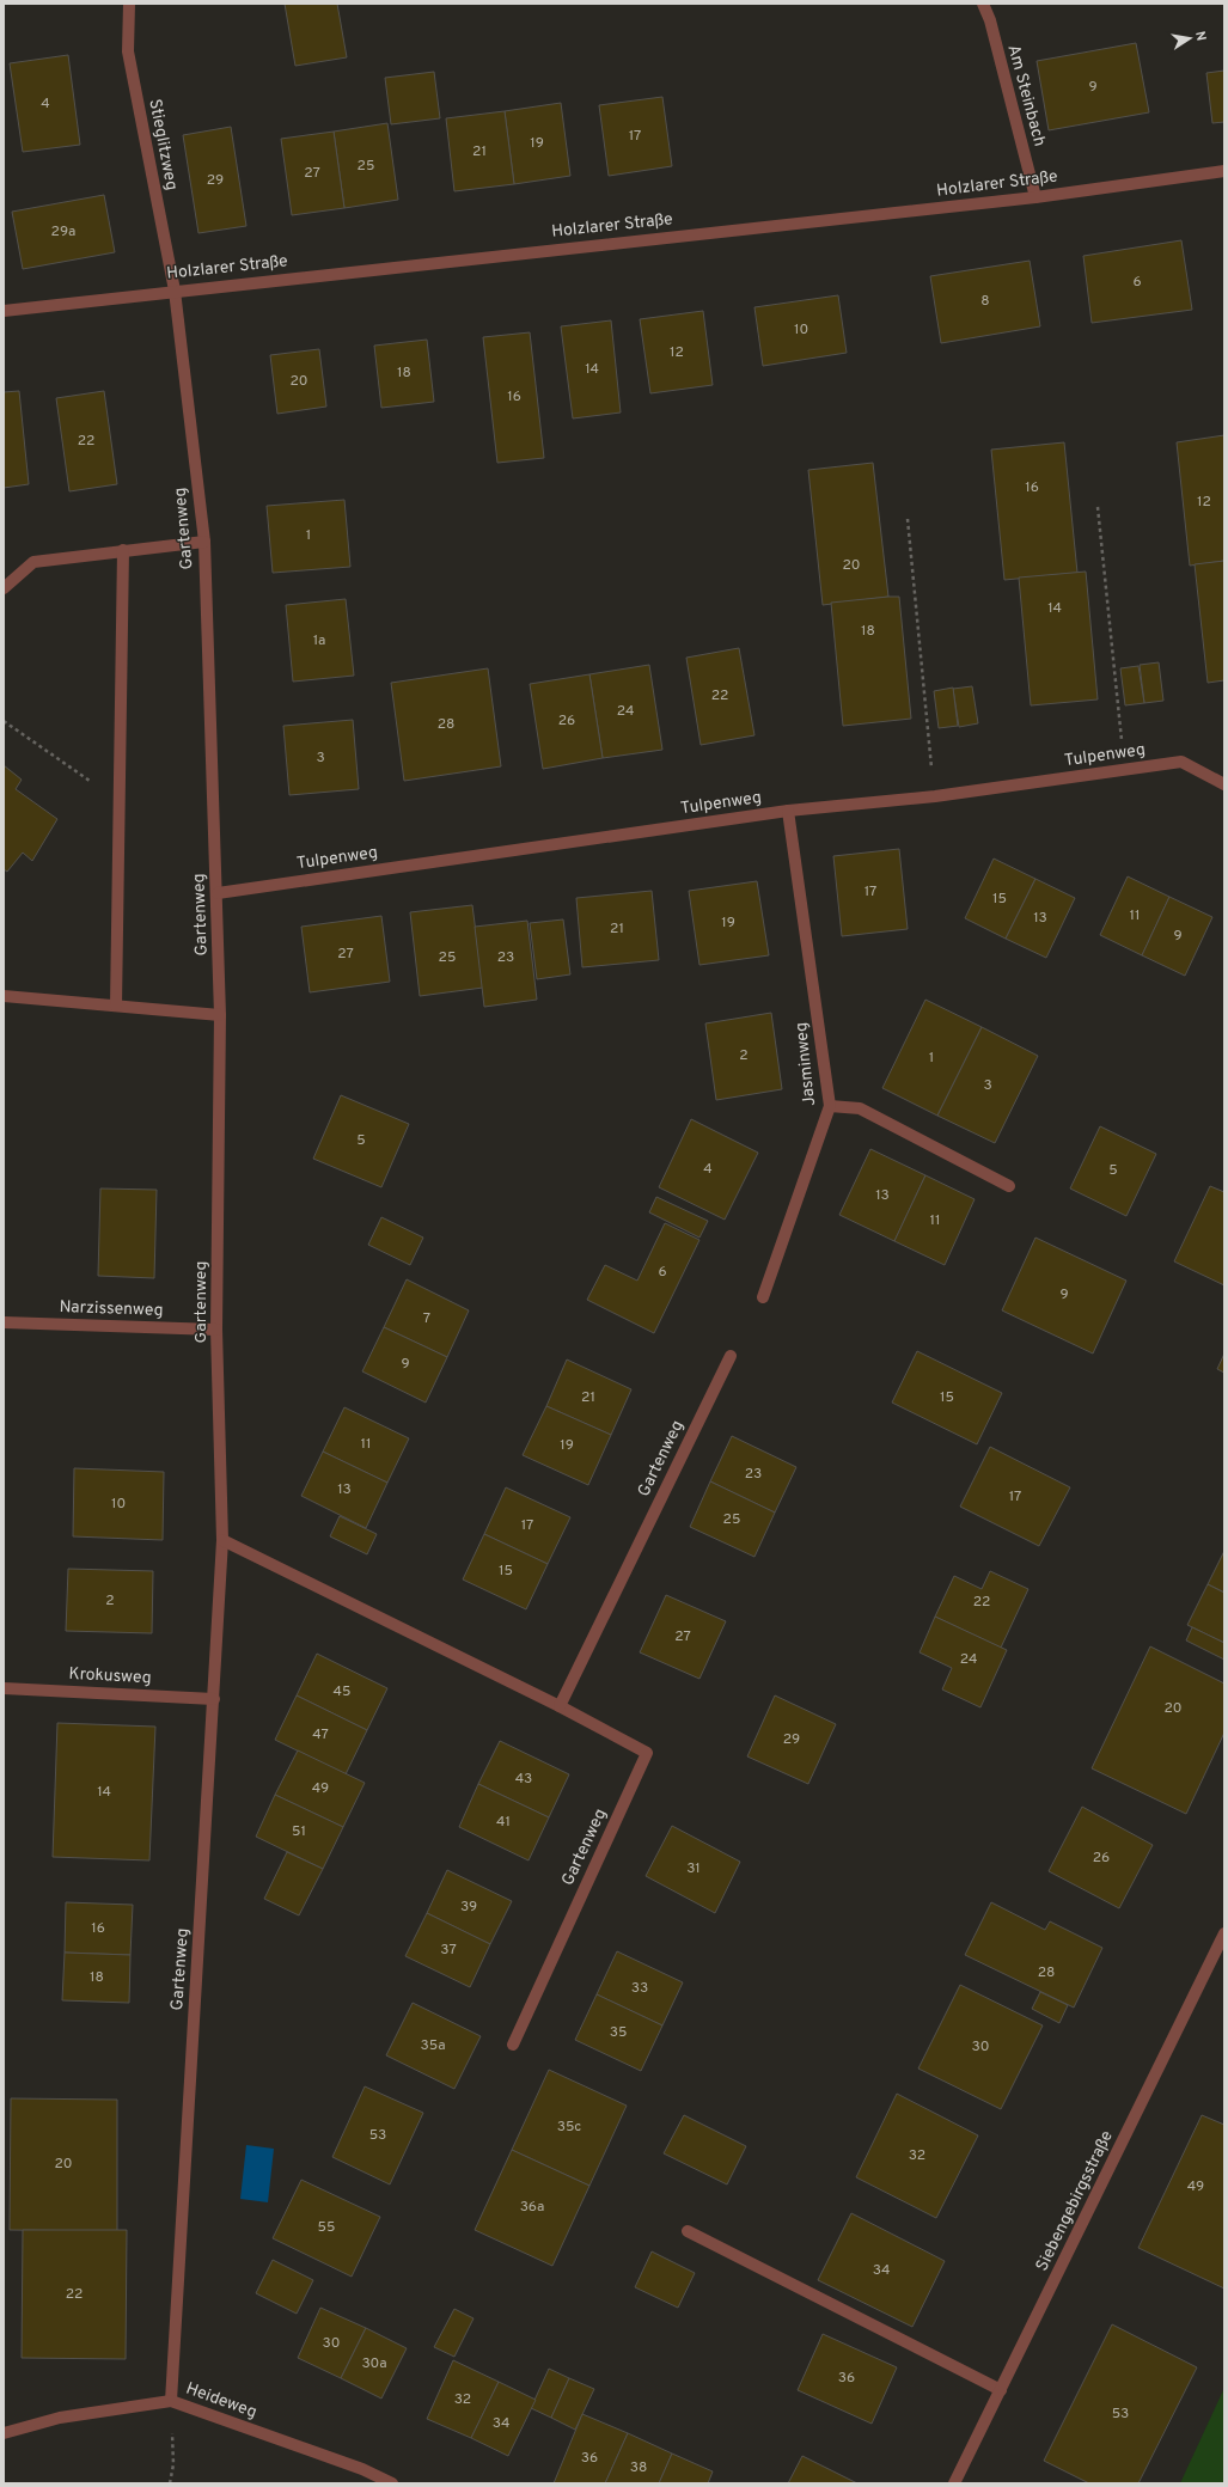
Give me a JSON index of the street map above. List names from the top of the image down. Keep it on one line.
{"streets":{"street":["Am Steinbach","Stieglitzweg","Holzlarer Straße","Gartenweg","Tulpenweg","Jasminweg","Narzissenweg","Krokusweg","Siebengebirgsstraße","Heideweg"]},"crossings":[["Am Steinbach","Holzlarer Straße"],["Stieglitzweg","Holzlarer Straße"],["Stieglitzweg","Gartenweg"],["Holzlarer Straße","Gartenweg"],["Gartenweg","Tulpenweg"],["Gartenweg","Narzissenweg"],["Gartenweg","Krokusweg"],["Gartenweg","Heideweg"],["Tulpenweg","Jasminweg"]],"house_numbers":["9","4","17","19","21","25","27","29","29a","6","8","10","12","14","18","20","16","22","16","12","1","20","14","18","1a","22","24","26","28","3","17","15","11","13","19","21","9","27","25","23","2","1","3","5","4","5","13","11","6","9","7","9","21","15","11","19","23","13","17","10","25","17","15","2","22","27","24","45","20","47","29","43","49","14","41","51","26","31","39","16","37","28","18","33","35","35a","30","35c","53","32","20","49","36a","55","34","22","30","30a","36","32","53","34","36","38"],"north":"right"}
